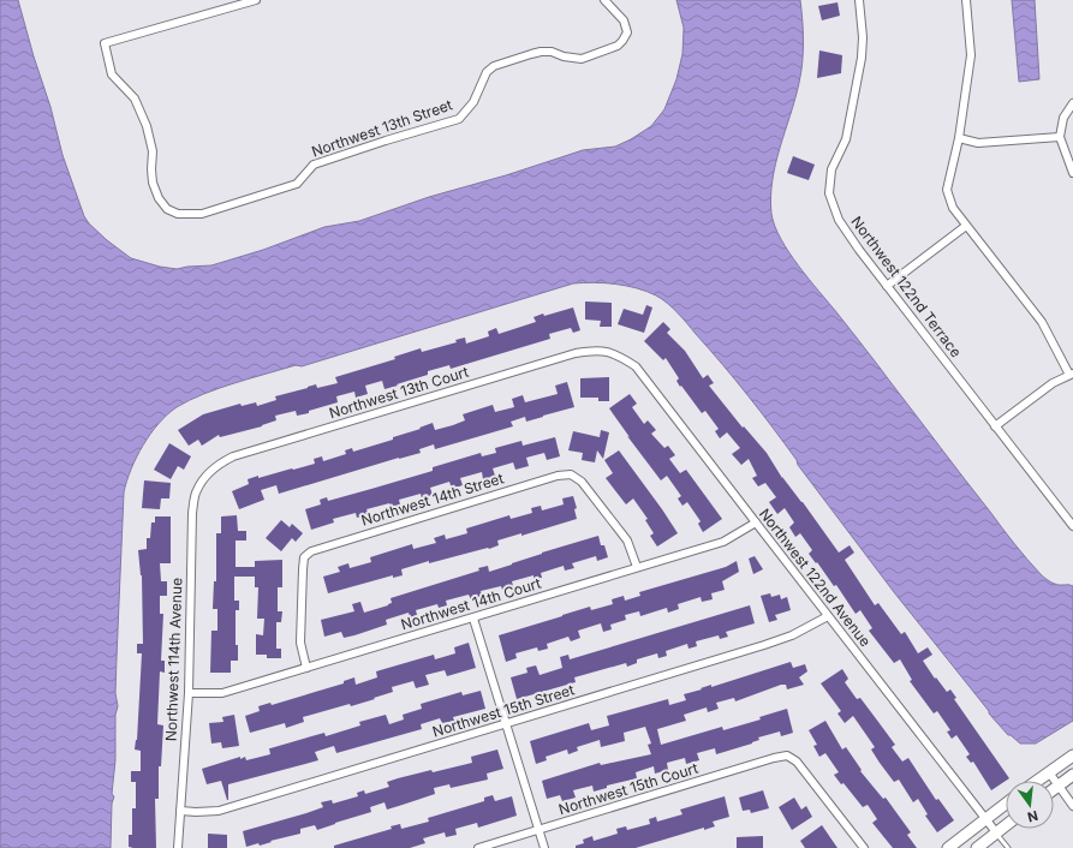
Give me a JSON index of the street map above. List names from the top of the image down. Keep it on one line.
{"streets":{"street":["Northwest 13th Street","Northwest 122nd Terrace","Northwest 13th Court","Northwest 14th Street","Northwest 122nd Avenue","Northwest 14th Court","Northwest 114th Avenue","Northwest 15th Street","Northwest 15th Court"]},"crossings":[["Northwest 13th Court","Northwest 122nd Avenue"],["Northwest 13th Court","Northwest 114th Avenue"],["Northwest 14th Street","Northwest 14th Court"],["Northwest 122nd Avenue","Northwest 14th Court"],["Northwest 122nd Avenue","Northwest 15th Street"],["Northwest 14th Court","Northwest 114th Avenue"],["Northwest 114th Avenue","Northwest 15th Street"]],"north":"bottom"}
